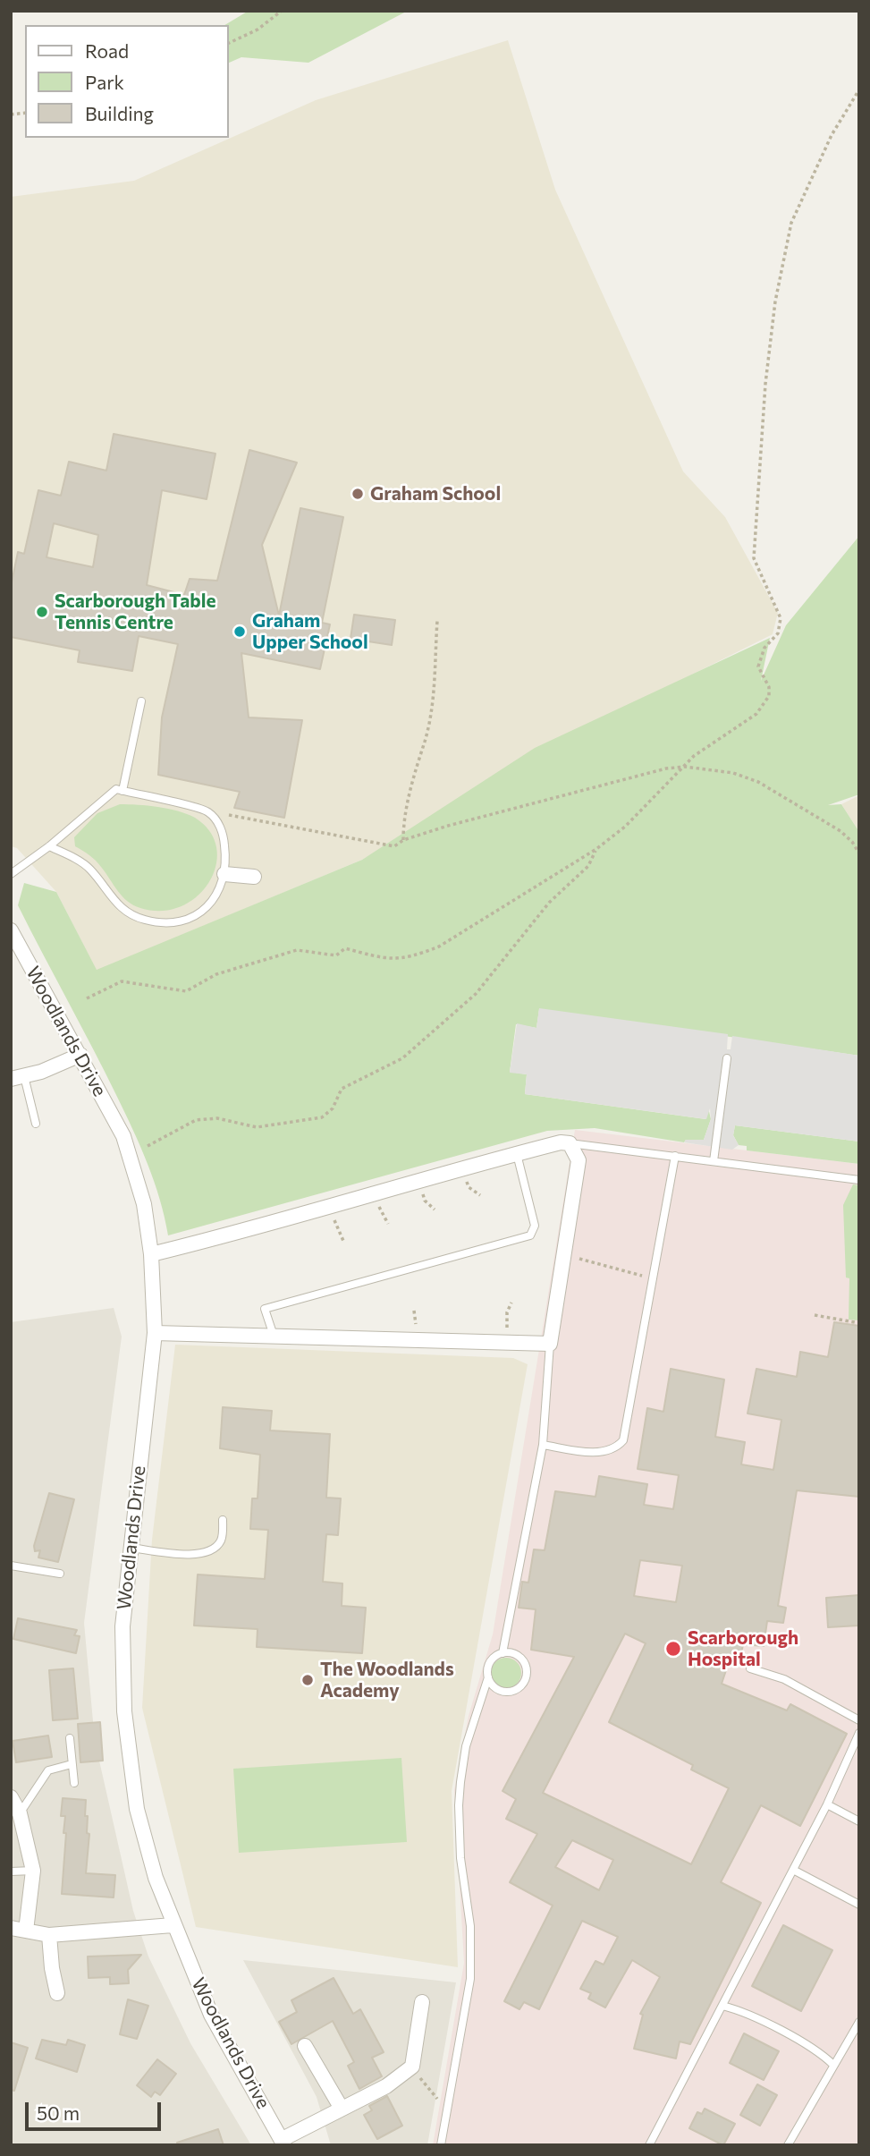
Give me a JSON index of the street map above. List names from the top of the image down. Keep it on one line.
{"streets":{"street":["Woodlands Drive"]},"places":["Graham School","Scarborough Table Tennis Centre","Graham Upper School","Scarborough Hospital","The Woodlands Academy"],"legend":["Road","Park","Building"],"scale_bar":"50 m"}
